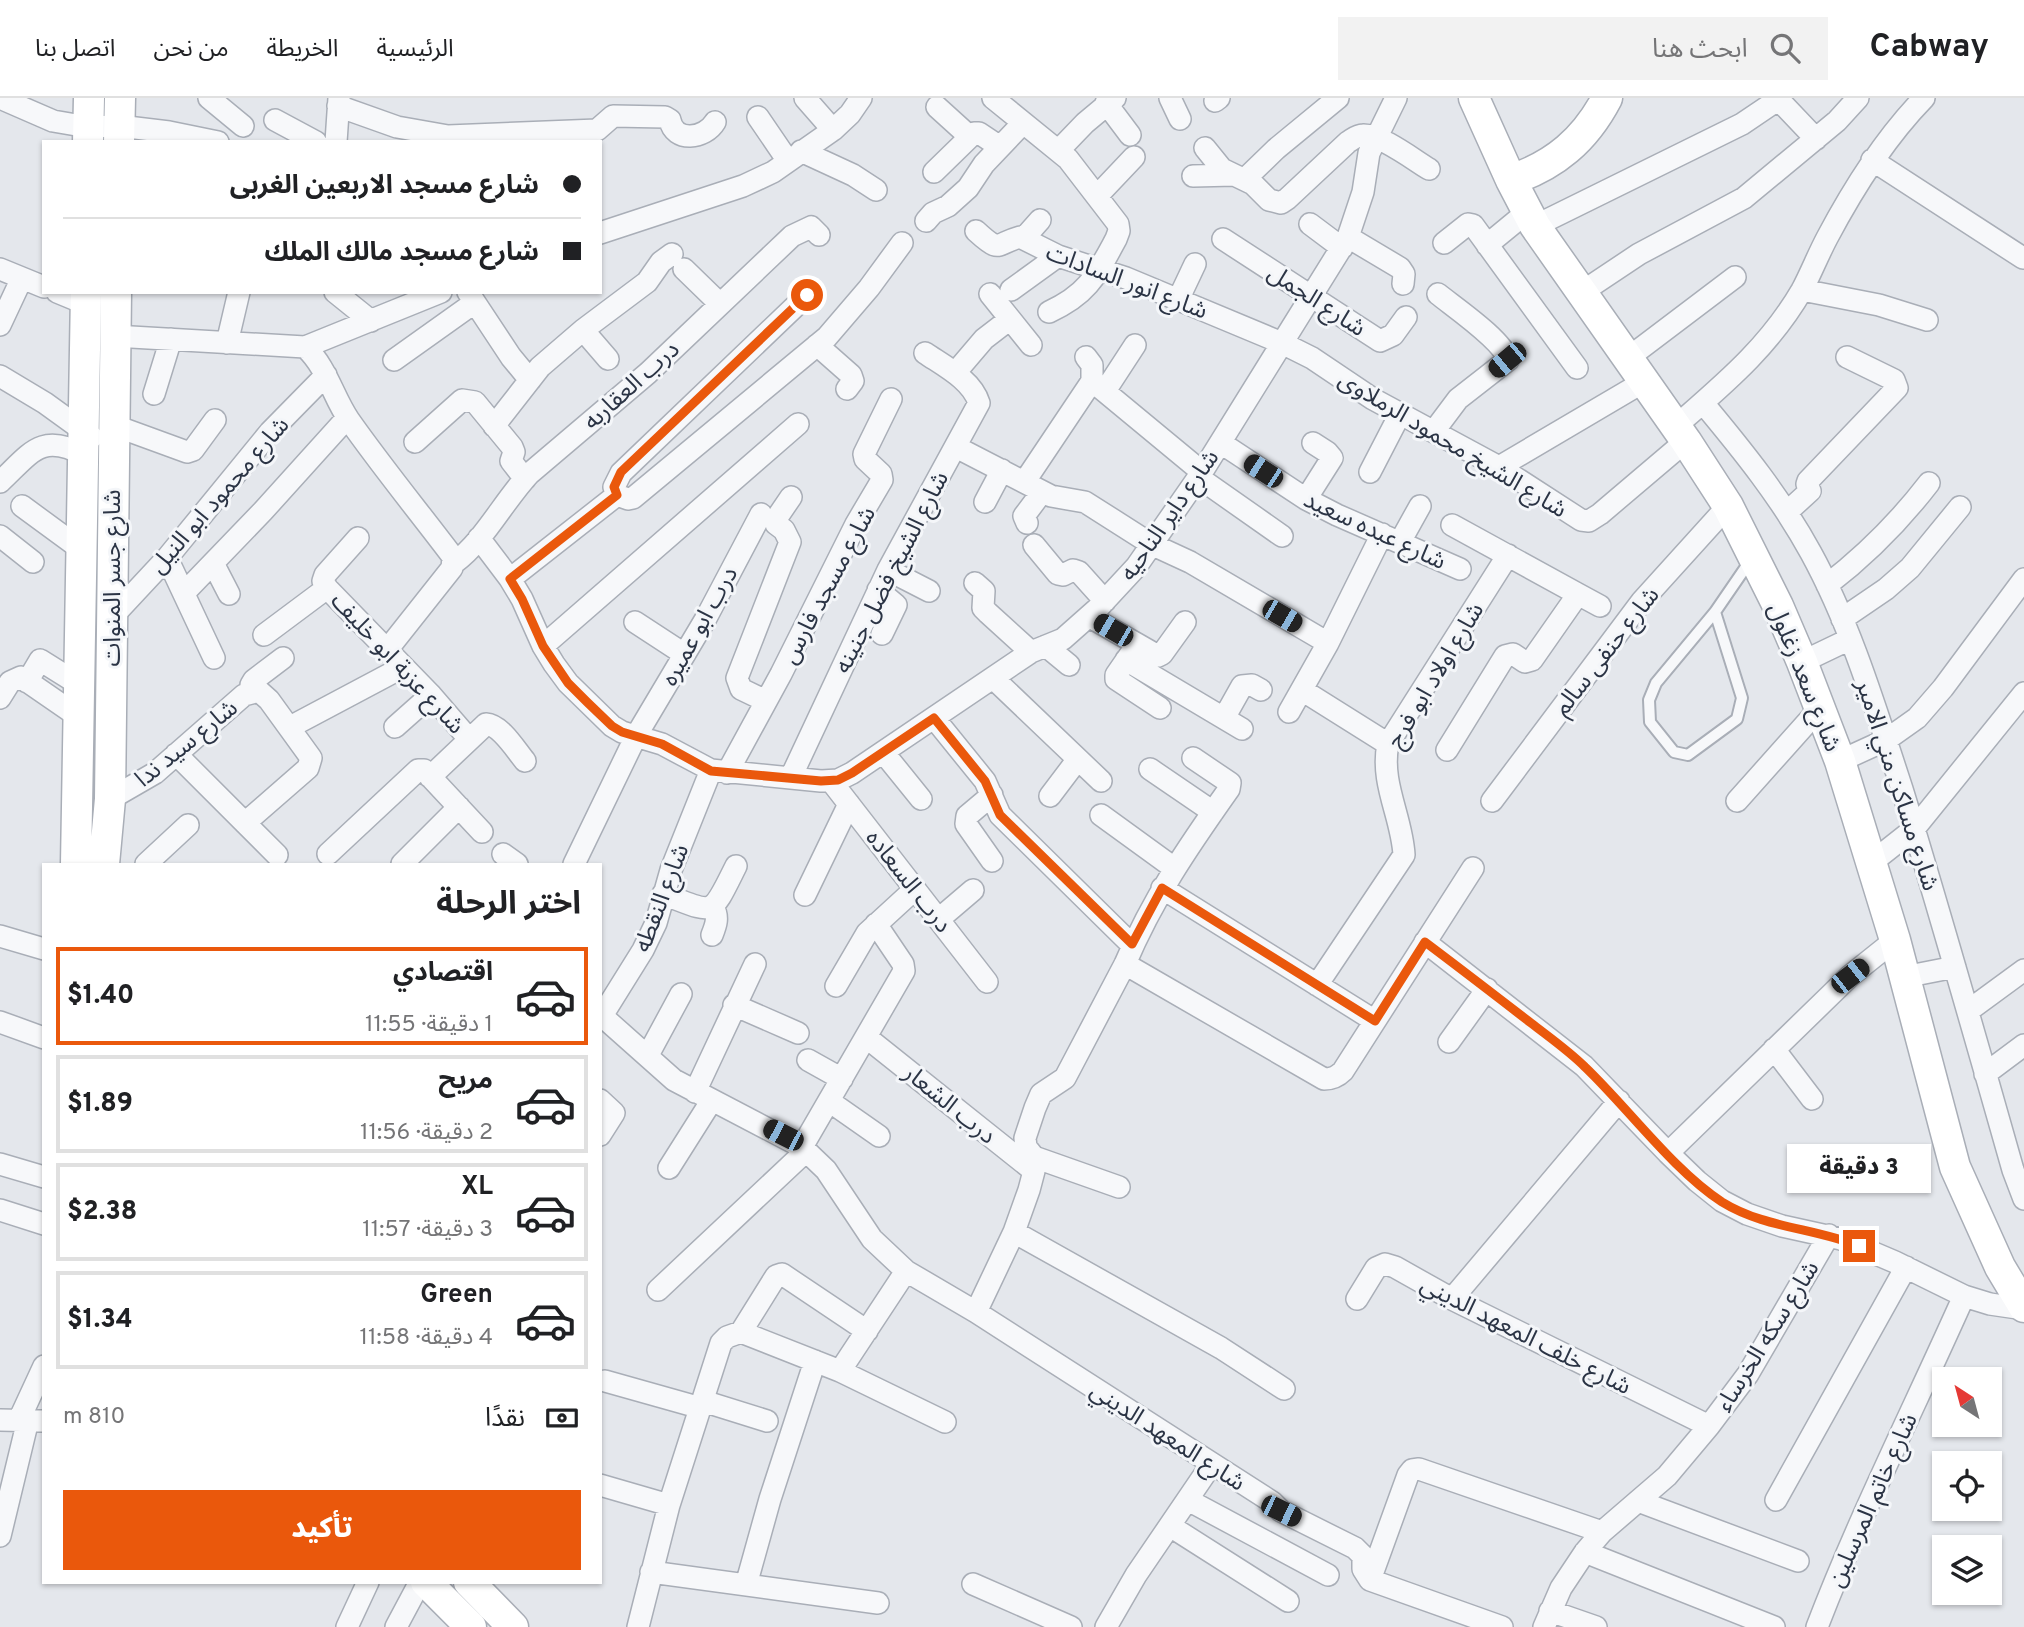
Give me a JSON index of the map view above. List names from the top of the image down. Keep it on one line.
{"streets":{"street":["شارع انور السادات","شارع الجمل","درب العقاربه","شارع الشيخ محمود الرملاوى","شارع محمود ابو النيل","شارع داير الناحيه","شارع عبده سعيد","شارع الشيخ فضل جنينه","شارع جسر المنوات","شارع مسجد فارس","درب ابو عميره","شارع حنفى سالم","شارع عزبة ابو خليف","شارع اولاد ابو فرج","شارع سعد زغلول","شارع سيد ندا","شارع مساكن مني الامير","درب السعاده","شارع النقطه","درب الشعار","شارع خلف المعهد الديني","شارع سكه الخرساء","شارع المعهد الديني","شارع خاتم المرسلين"]},"crossings":[["شارع انور السادات","شارع الشيخ محمود الرملاوى"],["شارع انور السادات","شارع داير الناحيه"],["شارع الجمل","شارع داير الناحيه"],["درب العقاربه","شارع داير الناحيه"],["درب العقاربه","شارع عزبة ابو خليف"],["شارع الشيخ محمود الرملاوى","شارع داير الناحيه"],["شارع الشيخ محمود الرملاوى","شارع سعد زغلول"],["شارع محمود ابو النيل","شارع جسر المنوات"],["شارع داير الناحيه","شارع عبده سعيد"],["شارع داير الناحيه","شارع الشيخ فضل جنينه"],["شارع داير الناحيه","شارع مسجد فارس"],["شارع داير الناحيه","درب ابو عميره"],["شارع داير الناحيه","درب السعاده"],["شارع داير الناحيه","شارع النقطه"],["شارع جسر المنوات","شارع سيد ندا"],["شارع مسجد فارس","شارع النقطه"],["شارع حنفى سالم","شارع سعد زغلول"],["شارع خلف المعهد الديني","شارع سكه الخرساء"]],"north":"top left","page":{"header":"Cabway","search":"ابحث هنا","nav":["الرئيسية","الخريطة","من نحن","اتصل بنا"],"banner":["شارع مسجد الاربعين الغربى","شارع مسجد مالك الملك"],"heading":"اختر الرحلة","list":[{"name":"اقتصادي","note":"1 دقيقة · 11:55","value":"$1.40"},{"name":"مريح","note":"2 دقيقة · 11:56","value":"$1.89"},{"name":"XL","note":"3 دقيقة · 11:57","value":"$2.38"},{"name":"Green","note":"4 دقيقة · 11:58","value":"$1.34"}],"bubble":"3 دقيقة","pay":["نقدًا","810 m"],"buttons":"تأكيد"}}
